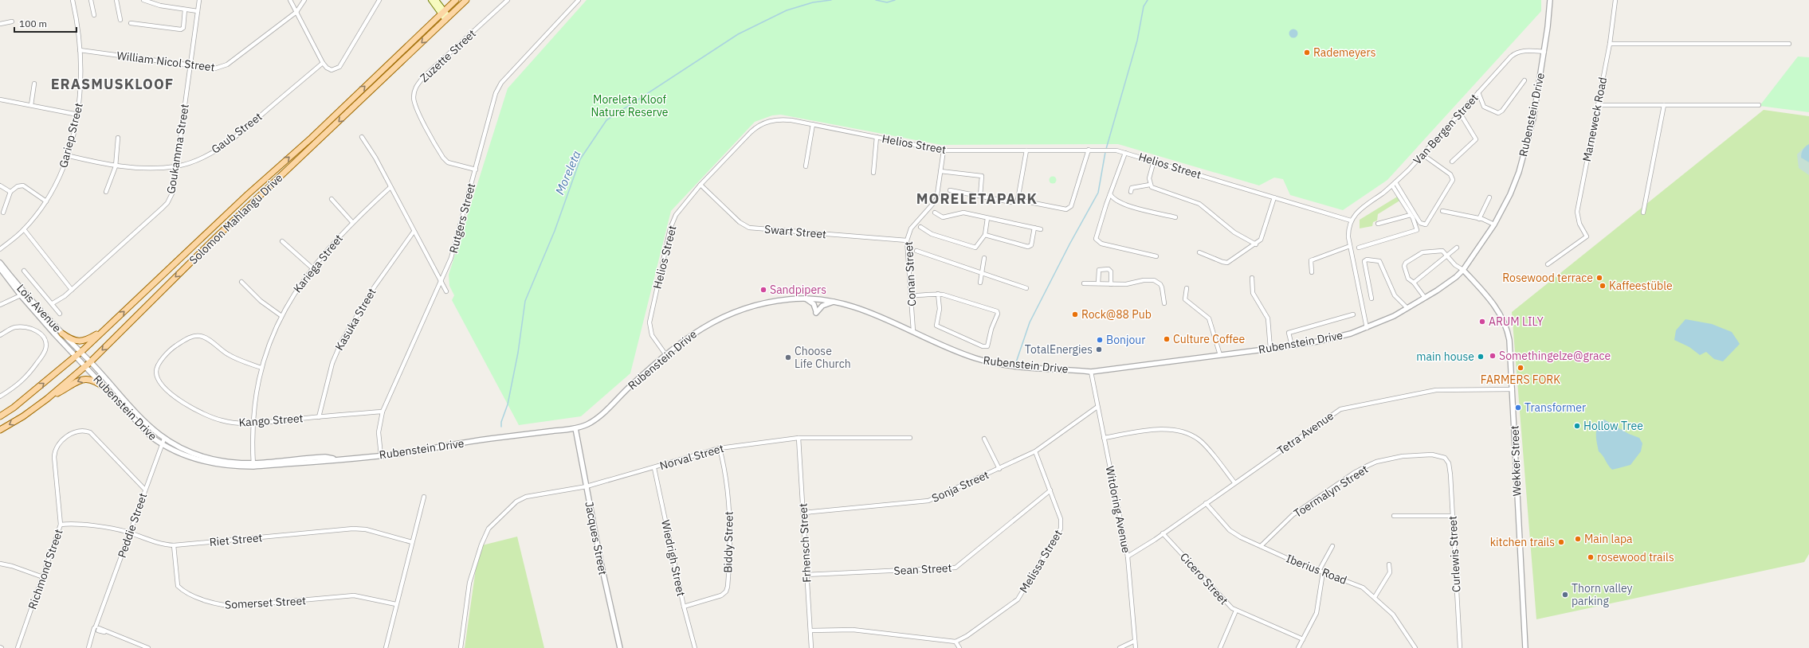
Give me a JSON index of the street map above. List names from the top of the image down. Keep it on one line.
{"streets":{"main road":["Solomon Mahlangu Drive"],"street":["Zuzette Street","William Nicol Street","Rubenstein Drive","Marneweck Road","Van Bergen Street","Gaub Street","Gariep Street","Helios Street","Goukamma Street","Rutgers Street","Swart Street","Kariega Street","Conan Street","Lois Avenue","Kasuka Street","Kango Street","Tetra Avenue","Norval Street","Wekker Street","Sonja Street","Toermalyn Street","Witdoring Avenue","Peddie Street","Jacques Street","Riet Street","Biddy Street","Frhensch Street","Curlewis Street","Wiedrigh Street","Melissa Street","Richmond Street","Sean Street","Iberius Road","Cicero Street","Somerset Street"]},"crossings":[["Zuzette Street","Rutgers Street"],["William Nicol Street","Gariep Street"],["William Nicol Street","Goukamma Street"],["Rubenstein Drive","Van Bergen Street"],["Rubenstein Drive","Helios Street"],["Rubenstein Drive","Rutgers Street"],["Rubenstein Drive","Solomon Mahlangu Drive"],["Rubenstein Drive","Kariega Street"],["Rubenstein Drive","Conan Street"],["Rubenstein Drive","Wekker Street"],["Rubenstein Drive","Witdoring Avenue"],["Rubenstein Drive","Peddie Street"],["Rubenstein Drive","Jacques Street"],["Van Bergen Street","Helios Street"],["Gaub Street","Gariep Street"],["Gaub Street","Goukamma Street"],["Helios Street","Swart Street"],["Helios Street","Conan Street"],["Rutgers Street","Kango Street"],["Solomon Mahlangu Drive","Lois Avenue"],["Swart Street","Conan Street"],["Kariega Street","Kango Street"],["Kasuka Street","Kango Street"],["Tetra Avenue","Wekker Street"],["Tetra Avenue","Witdoring Avenue"],["Tetra Avenue","Iberius Road"],["Tetra Avenue","Cicero Street"],["Norval Street","Jacques Street"],["Norval Street","Biddy Street"],["Norval Street","Frhensch Street"],["Norval Street","Wiedrigh Street"],["Sonja Street","Witdoring Avenue"],["Sonja Street","Frhensch Street"],["Sonja Street","Melissa Street"],["Toermalyn Street","Curlewis Street"],["Toermalyn Street","Iberius Road"],["Peddie Street","Riet Street"],["Peddie Street","Richmond Street"],["Riet Street","Richmond Street"],["Riet Street","Somerset Street"],["Biddy Street","Wiedrigh Street"],["Frhensch Street","Sean Street"],["Melissa Street","Sean Street"]],"districts":["ERASMUSKLOOF","MORELETAPARK"],"water":["Moreleta"],"parks":["Moreleta Kloof Nature Reserve"],"places":["Rademeyers","Rosewood terrace","Kaffeestüble","Sandpipers","Rock@88 Pub","ARUM LILY","Culture Coffee","Bonjour","TotalEnergies","Somethingelze@grace","main house","Choose Life Church","FARMERS FORK","Transformer","Hollow Tree","Main lapa","kitchen trails","rosewood trails","Thorn valley parking"],"scale_bar":"100 m"}
